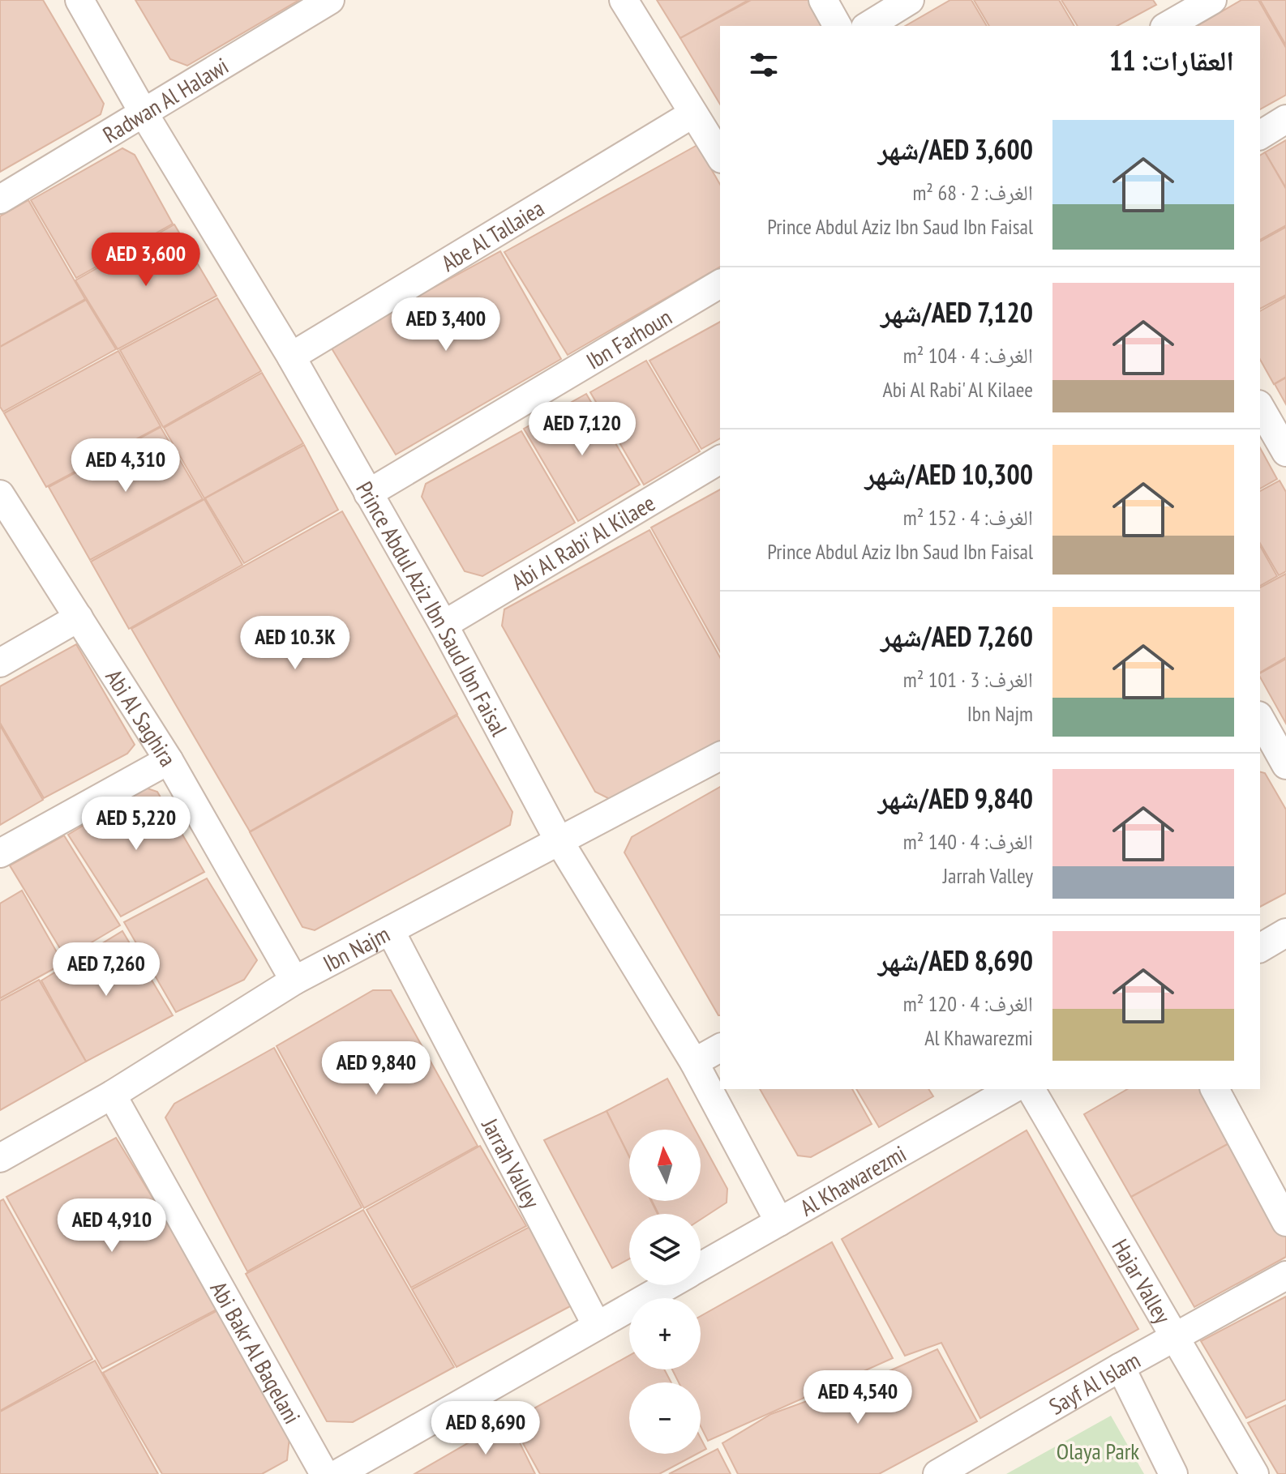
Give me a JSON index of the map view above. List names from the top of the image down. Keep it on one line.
{"streets":{"street":["Radwan Al Halawi","Abe Al Tallaiea","Ibn Farhoun","Abi Al Rabi' Al Kilaee","Prince Abdul Aziz Ibn Saud Ibn Faisal","Abi Al Saghira","Ibn Najm","Jarrah Valley","Al Khawarezmi","Hajar Valley","Abi Bakr Al Baqelani","Sayf Al Islam"]},"crossings":[["Radwan Al Halawi","Prince Abdul Aziz Ibn Saud Ibn Faisal"],["Abe Al Tallaiea","Prince Abdul Aziz Ibn Saud Ibn Faisal"],["Ibn Farhoun","Prince Abdul Aziz Ibn Saud Ibn Faisal"],["Abi Al Rabi' Al Kilaee","Prince Abdul Aziz Ibn Saud Ibn Faisal"],["Prince Abdul Aziz Ibn Saud Ibn Faisal","Ibn Najm"],["Prince Abdul Aziz Ibn Saud Ibn Faisal","Al Khawarezmi"],["Abi Al Saghira","Ibn Najm"],["Ibn Najm","Jarrah Valley"],["Ibn Najm","Abi Bakr Al Baqelani"],["Jarrah Valley","Al Khawarezmi"],["Hajar Valley","Sayf Al Islam"]],"parks":["Olaya Park"],"north":"top","page":{"heading":"العقارات: 11","list":[{"name":"AED 3,600/شهر","note":"الغرف: 2 · 68 m² · Prince Abdul Aziz Ibn Saud Ibn Faisal"},{"name":"AED 7,120/شهر","note":"الغرف: 4 · 104 m² · Abi Al Rabi' Al Kilaee"},{"name":"AED 10,300/شهر","note":"الغرف: 4 · 152 m² · Prince Abdul Aziz Ibn Saud Ibn Faisal"},{"name":"AED 7,260/شهر","note":"الغرف: 3 · 101 m² · Ibn Najm"},{"name":"AED 9,840/شهر","note":"الغرف: 4 · 140 m² · Jarrah Valley"},{"name":"AED 8,690/شهر","note":"الغرف: 4 · 120 m² · Al Khawarezmi"}],"price":["AED 3,600","AED 3,400","AED 7,120","AED 4,310","AED 10.3K","AED 5,220","AED 7,260","AED 9,840","AED 4,910","AED 4,540","AED 8,690"],"map_buttons":["+","−"]}}
